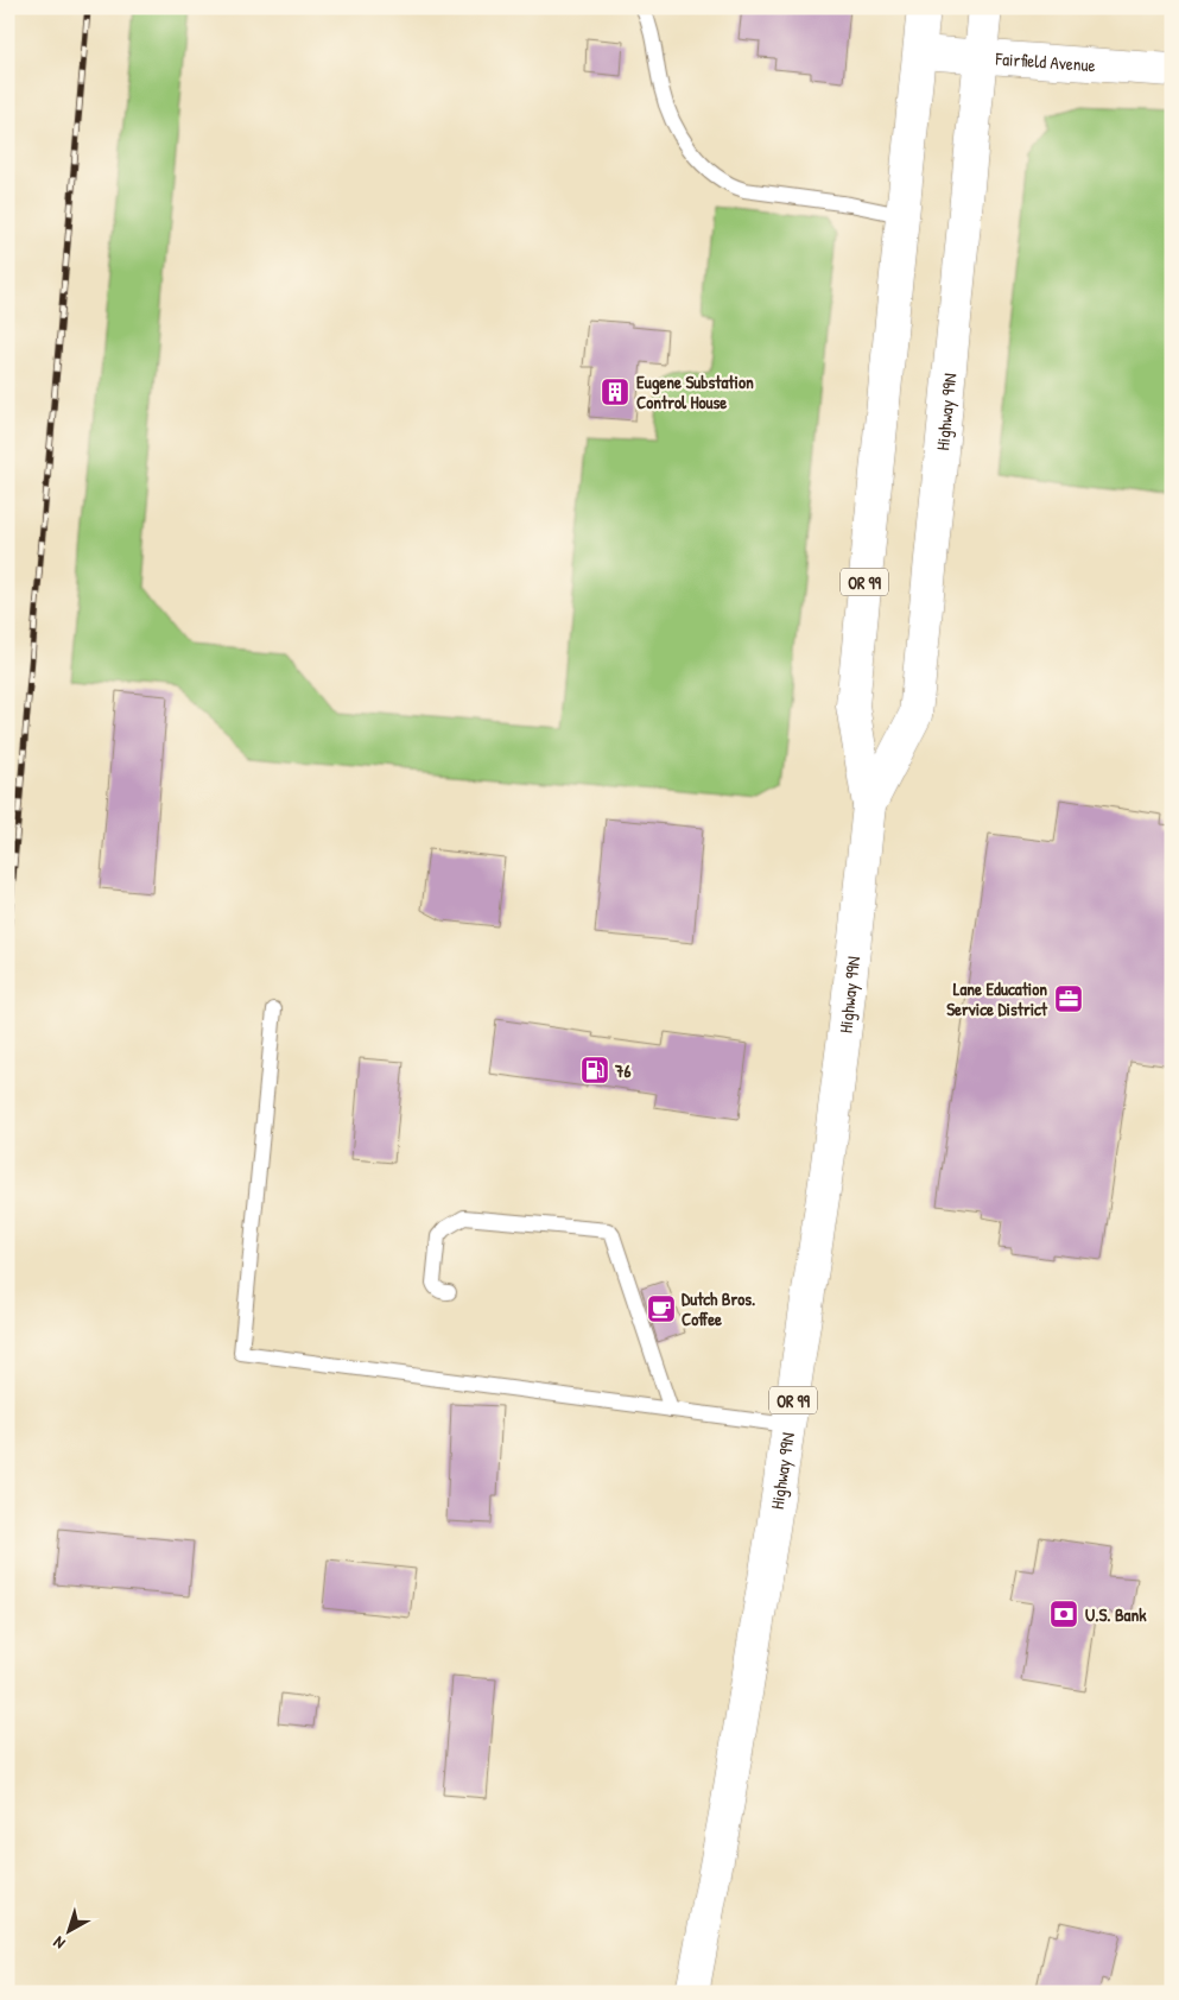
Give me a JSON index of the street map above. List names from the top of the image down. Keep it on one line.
{"streets":{"main road":["Fairfield Avenue","Highway 99N","OR 99"]},"crossings":[["Fairfield Avenue","Highway 99N"]],"places":{"building":["Eugene Substation Control House"],"office":["Lane Education Service District"],"fuel station":["76"],"cafe":["Dutch Bros. Coffee"],"bank":["U.S. Bank"]},"north":"bottom left"}
